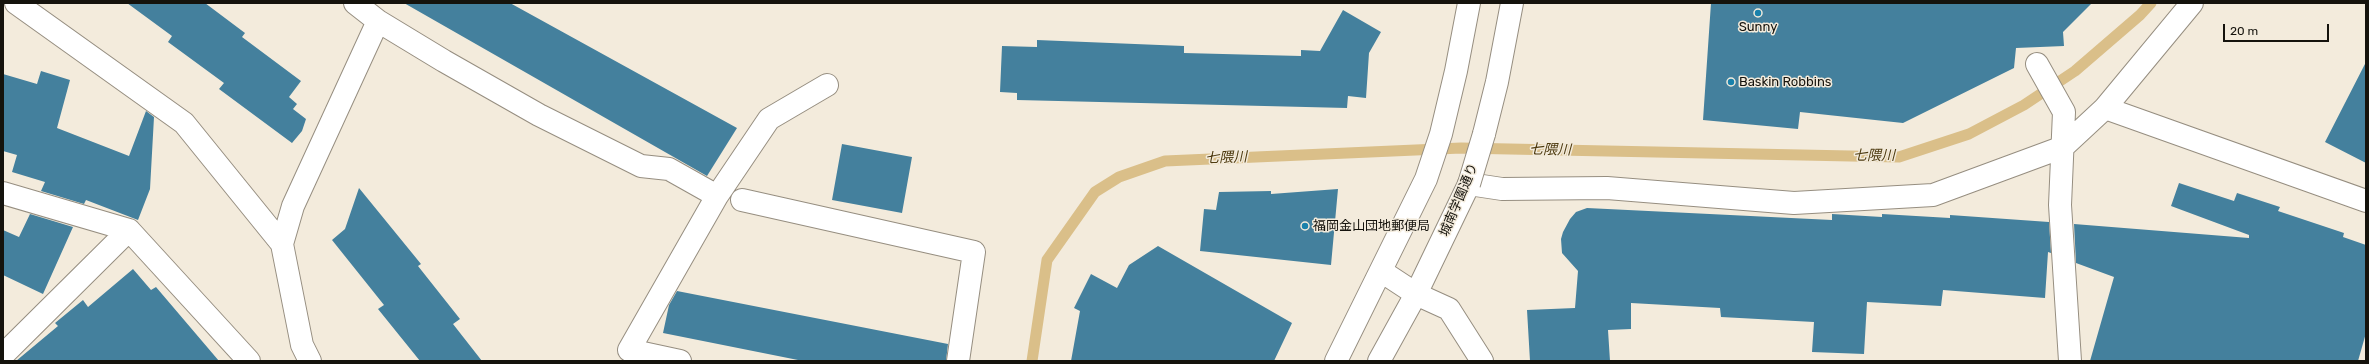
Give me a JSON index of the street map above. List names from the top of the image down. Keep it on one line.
{"streets":{"street":["城南学園通り"]},"water":["七隈川"],"places":["Sunny","Baskin Robbins","福岡金山団地郵便局"],"scale_bar":"20 m"}
